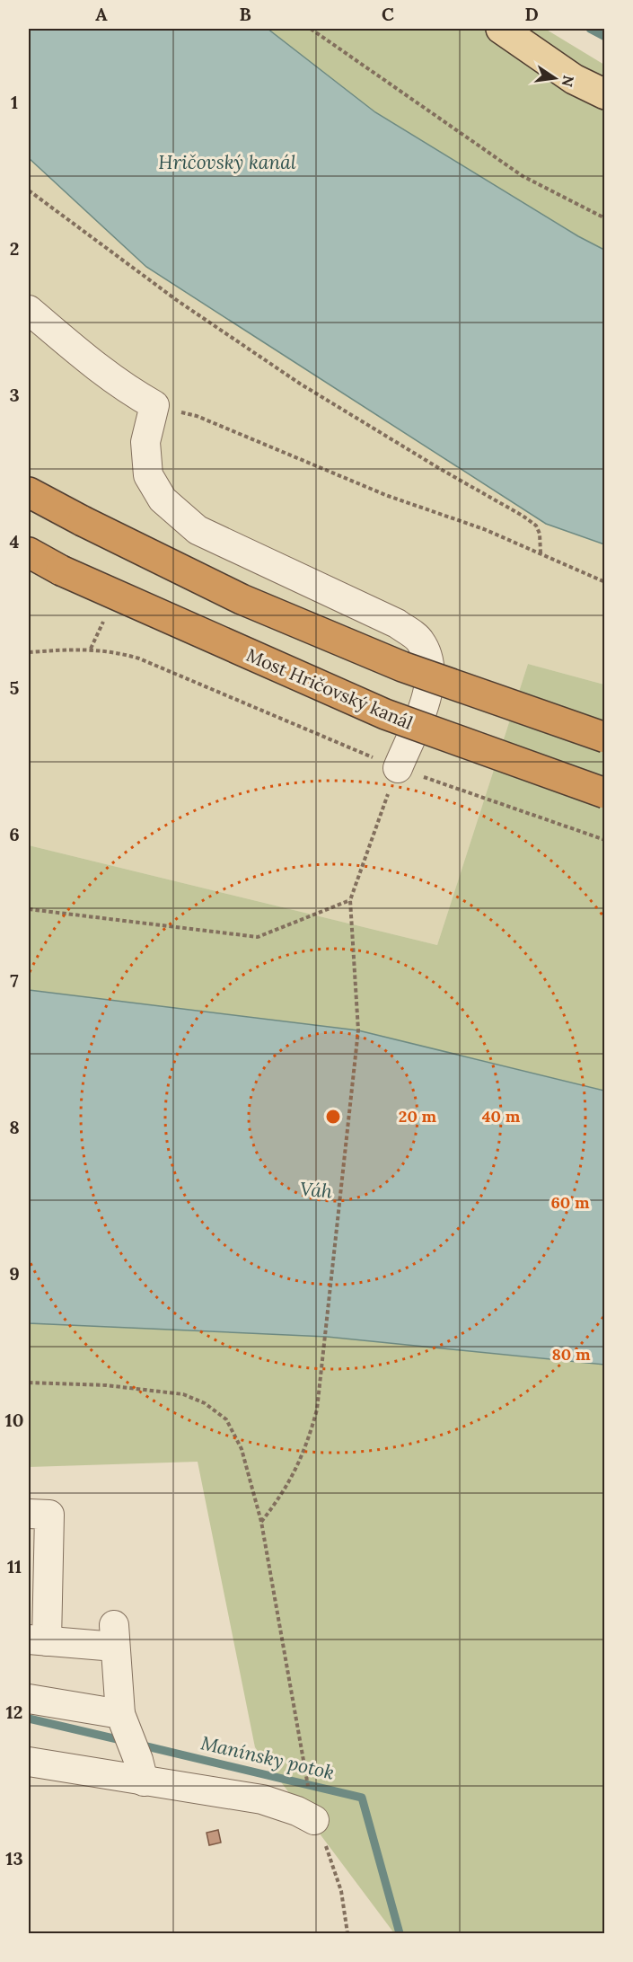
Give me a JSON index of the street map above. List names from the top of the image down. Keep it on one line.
{"streets":{"highway":["Most Hričovský kanál"]},"water":["Hričovský kanál","Váh","Manínsky potok"],"north":"right","grid":{"columns":["A","B","C","D"],"rows":["1","2","3","4","5","6","7","8","9","10","11","12","13"]},"rings":["20 m","40 m","60 m","80 m"]}
